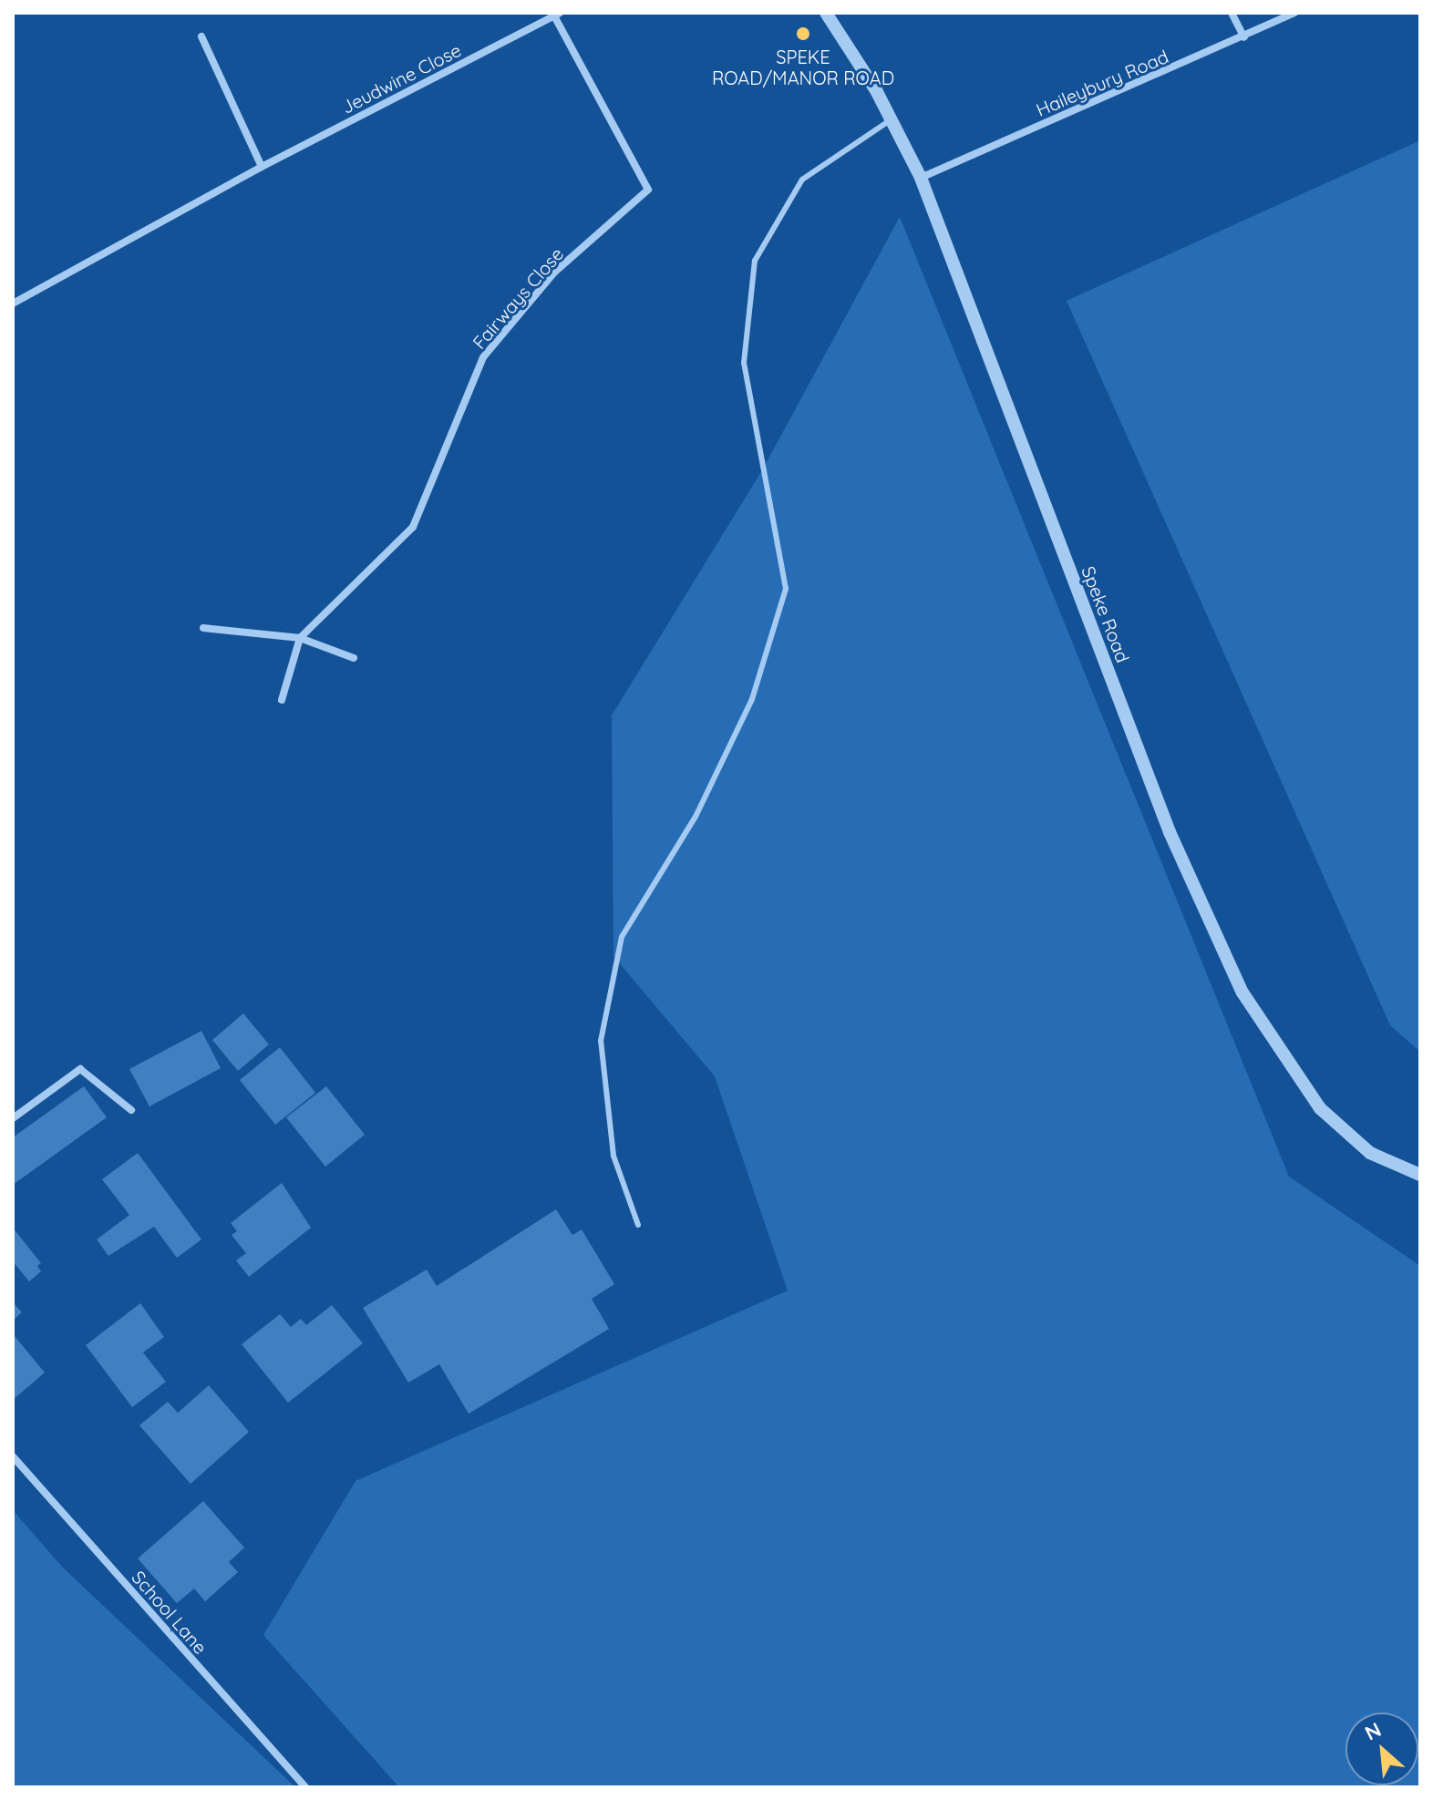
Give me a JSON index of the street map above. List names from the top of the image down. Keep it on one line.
{"streets":{"street":["Jeudwine Close","Haileybury Road","Fairways Close","Speke Road","School Lane"]},"crossings":[["Jeudwine Close","Fairways Close"],["Haileybury Road","Speke Road"]],"places":["SPEKE ROAD/MANOR ROAD"],"north":"top left"}
